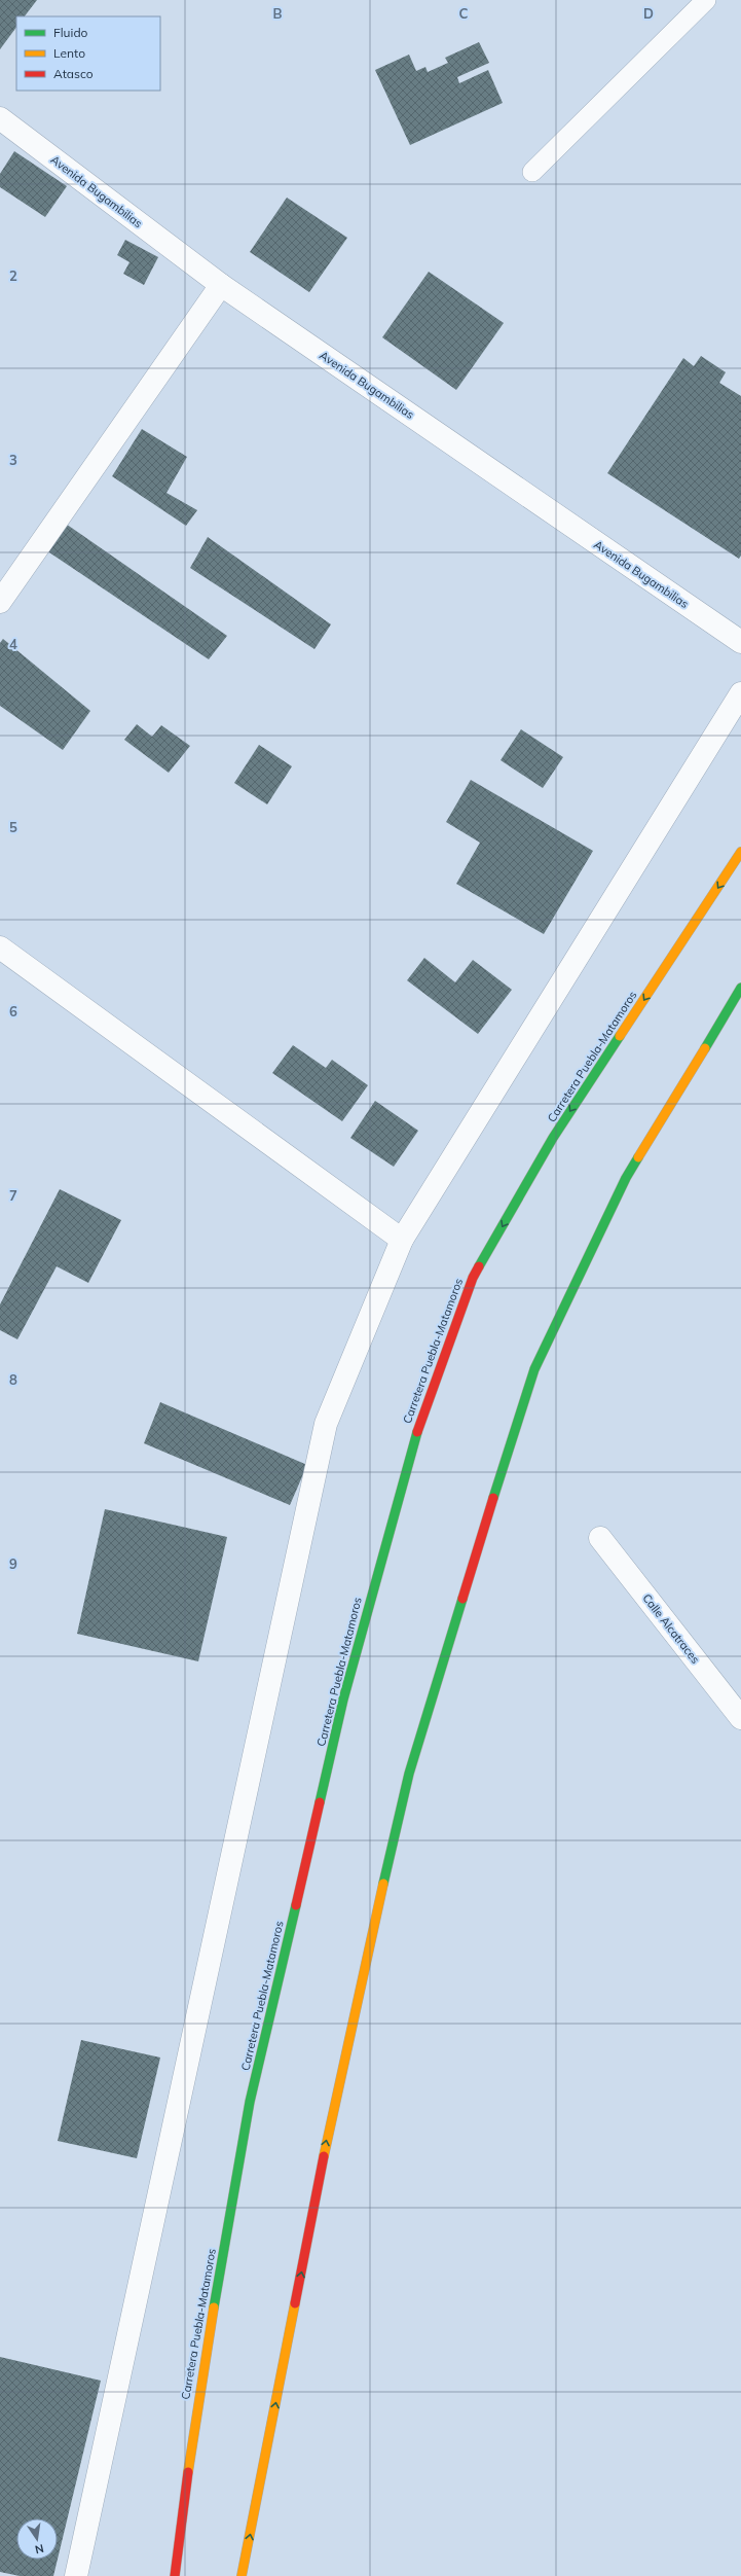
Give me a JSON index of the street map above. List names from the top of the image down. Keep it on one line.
{"streets":{"main road":["Carretera Puebla-Matamoros"],"street":["Avenida Bugambilias","Calle Alcatraces"]},"legend":["Fluido","Lento","Atasco"],"north":"bottom","grid":{"columns":["B","C","D"],"rows":["2","3","4","5","6","7","8","9"]}}
